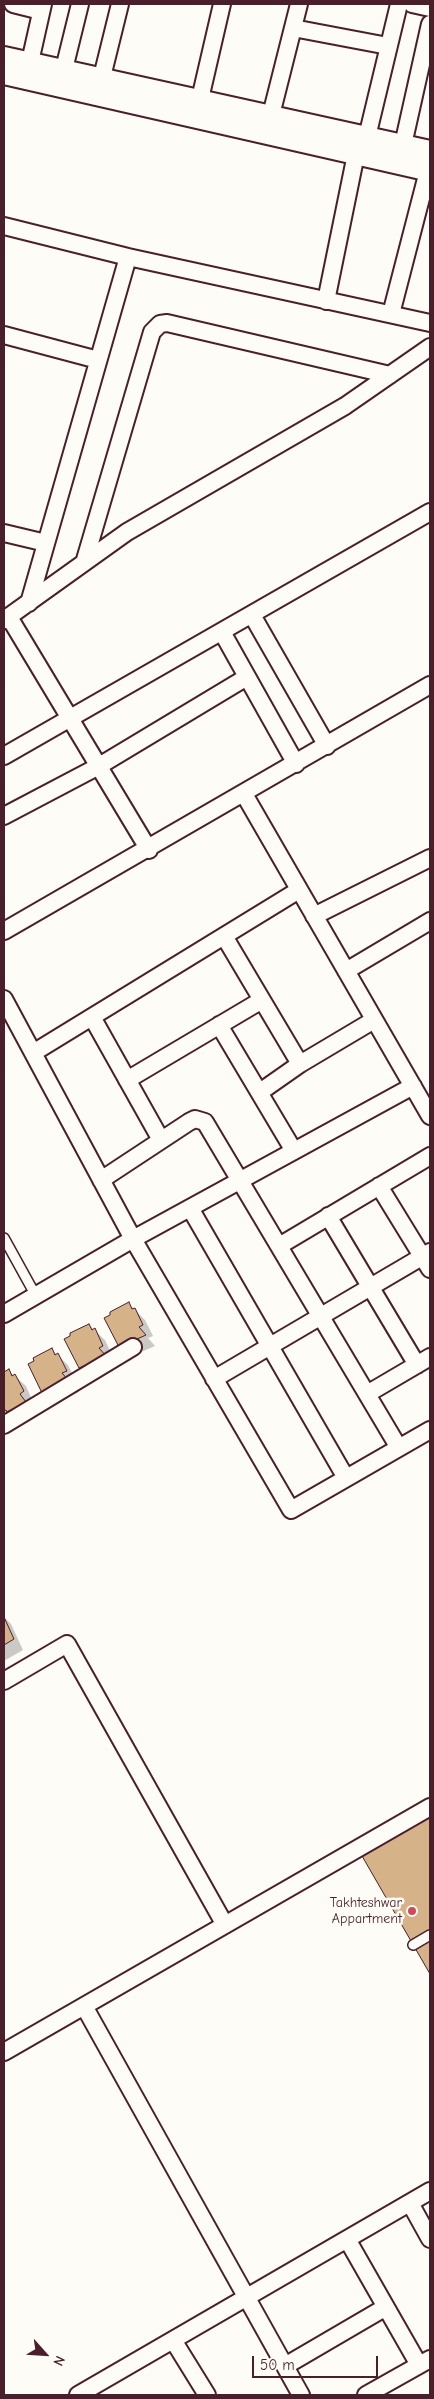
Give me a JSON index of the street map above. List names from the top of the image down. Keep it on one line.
{"places":["Takhteshwar Appartment"],"scale_bar":"50 m","north":"bottom right"}
